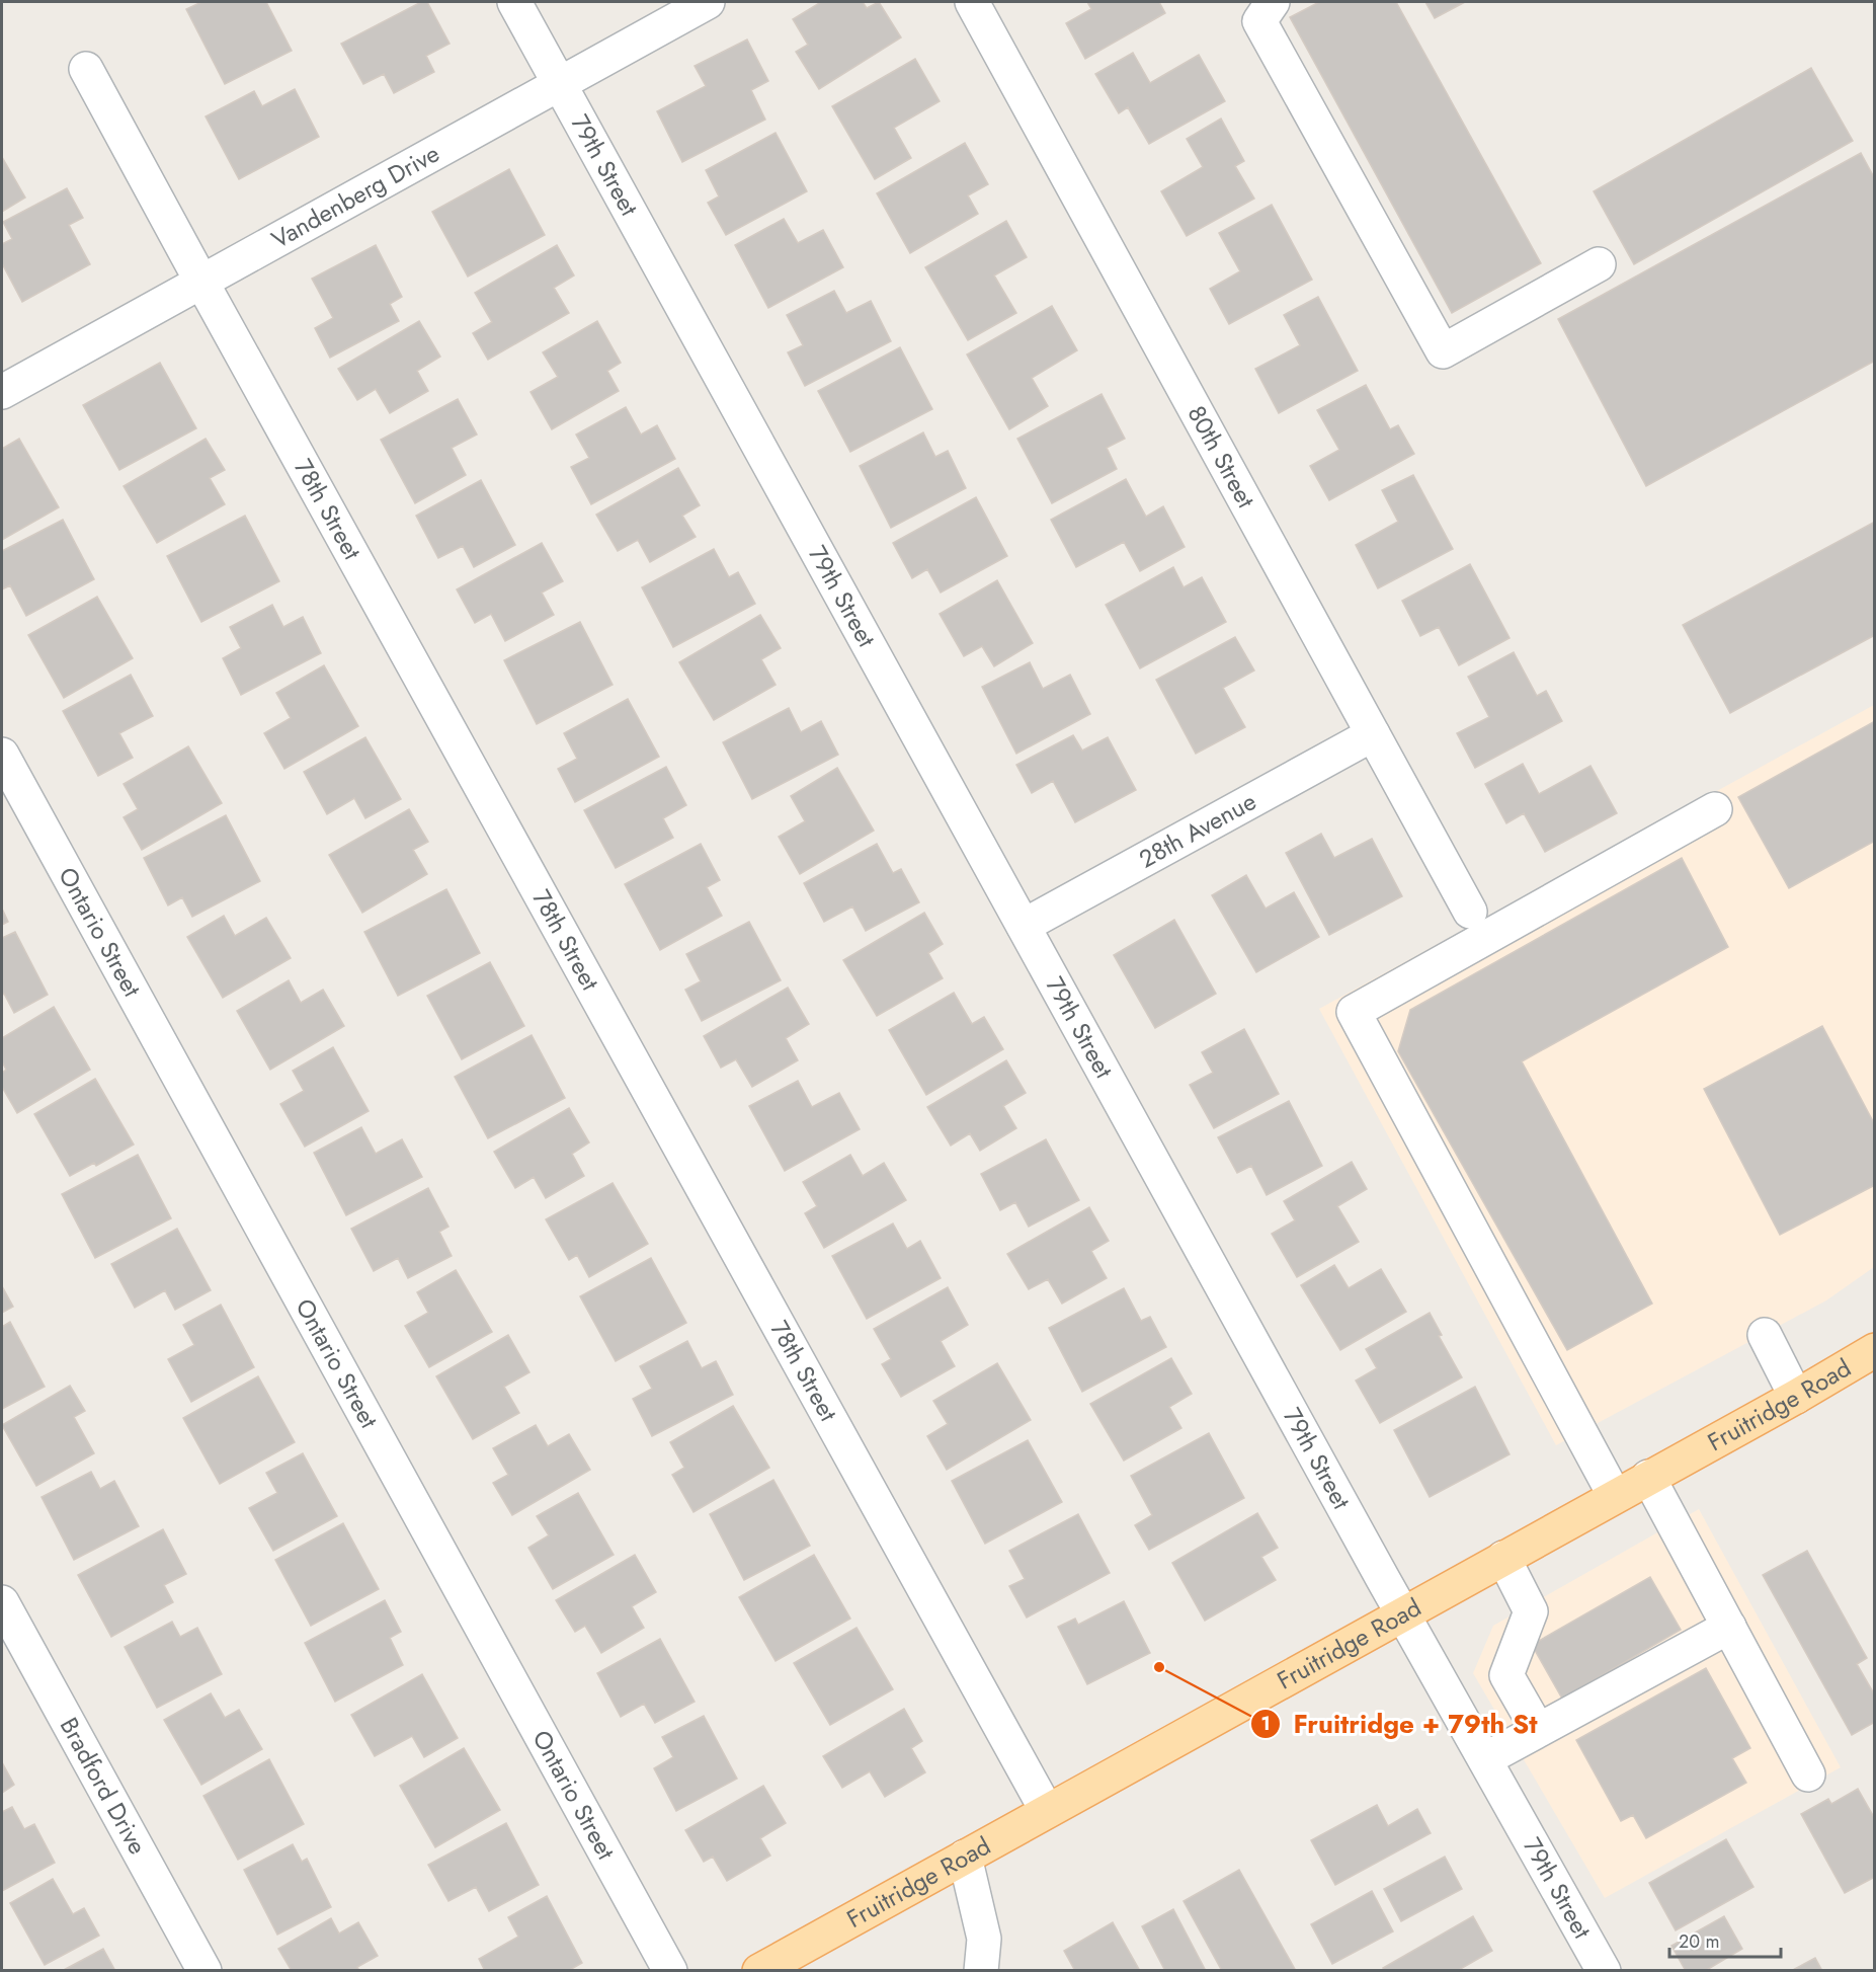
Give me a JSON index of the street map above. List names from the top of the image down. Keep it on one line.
{"streets":{"main road":["Fruitridge Road"],"street":["79th Street","Vandenberg Drive","80th Street","78th Street","28th Avenue","Ontario Street","Bradford Drive"]},"crossings":[["79th Street","Vandenberg Drive"],["79th Street","28th Avenue"],["79th Street","Fruitridge Road"],["Vandenberg Drive","78th Street"],["80th Street","28th Avenue"],["78th Street","Fruitridge Road"]],"places":["Fruitridge + 79th St"],"scale_bar":"20 m"}
